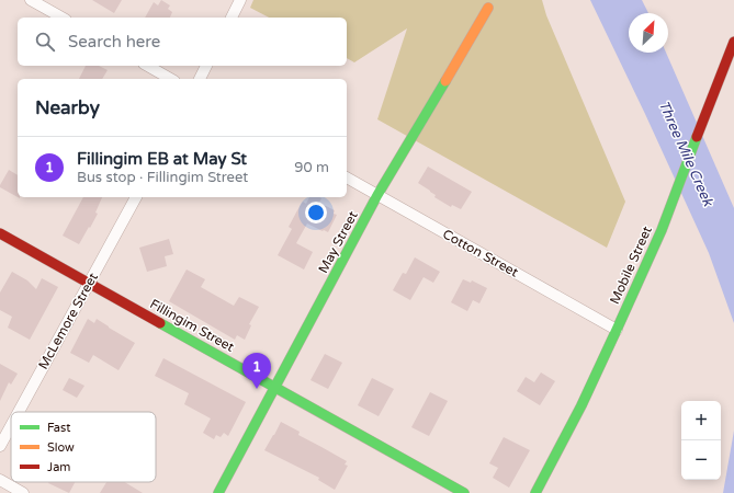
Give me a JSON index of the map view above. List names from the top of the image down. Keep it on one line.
{"streets":{"street":["May Street","Cotton Street","Mobile Street","McLemore Street","Fillingim Street"]},"crossings":[["May Street","Cotton Street"],["May Street","Fillingim Street"],["Cotton Street","Mobile Street"],["McLemore Street","Fillingim Street"]],"water":["Three Mile Creek"],"legend":["Fast","Slow","Jam"],"north":"top right","page":{"search":"Search here","heading":"Nearby","list":[{"mark":"1","name":"Fillingim EB at May St","note":"Bus stop · Fillingim Street","value":"90 m"}],"pins":"1","map_buttons":["+","−"]}}
